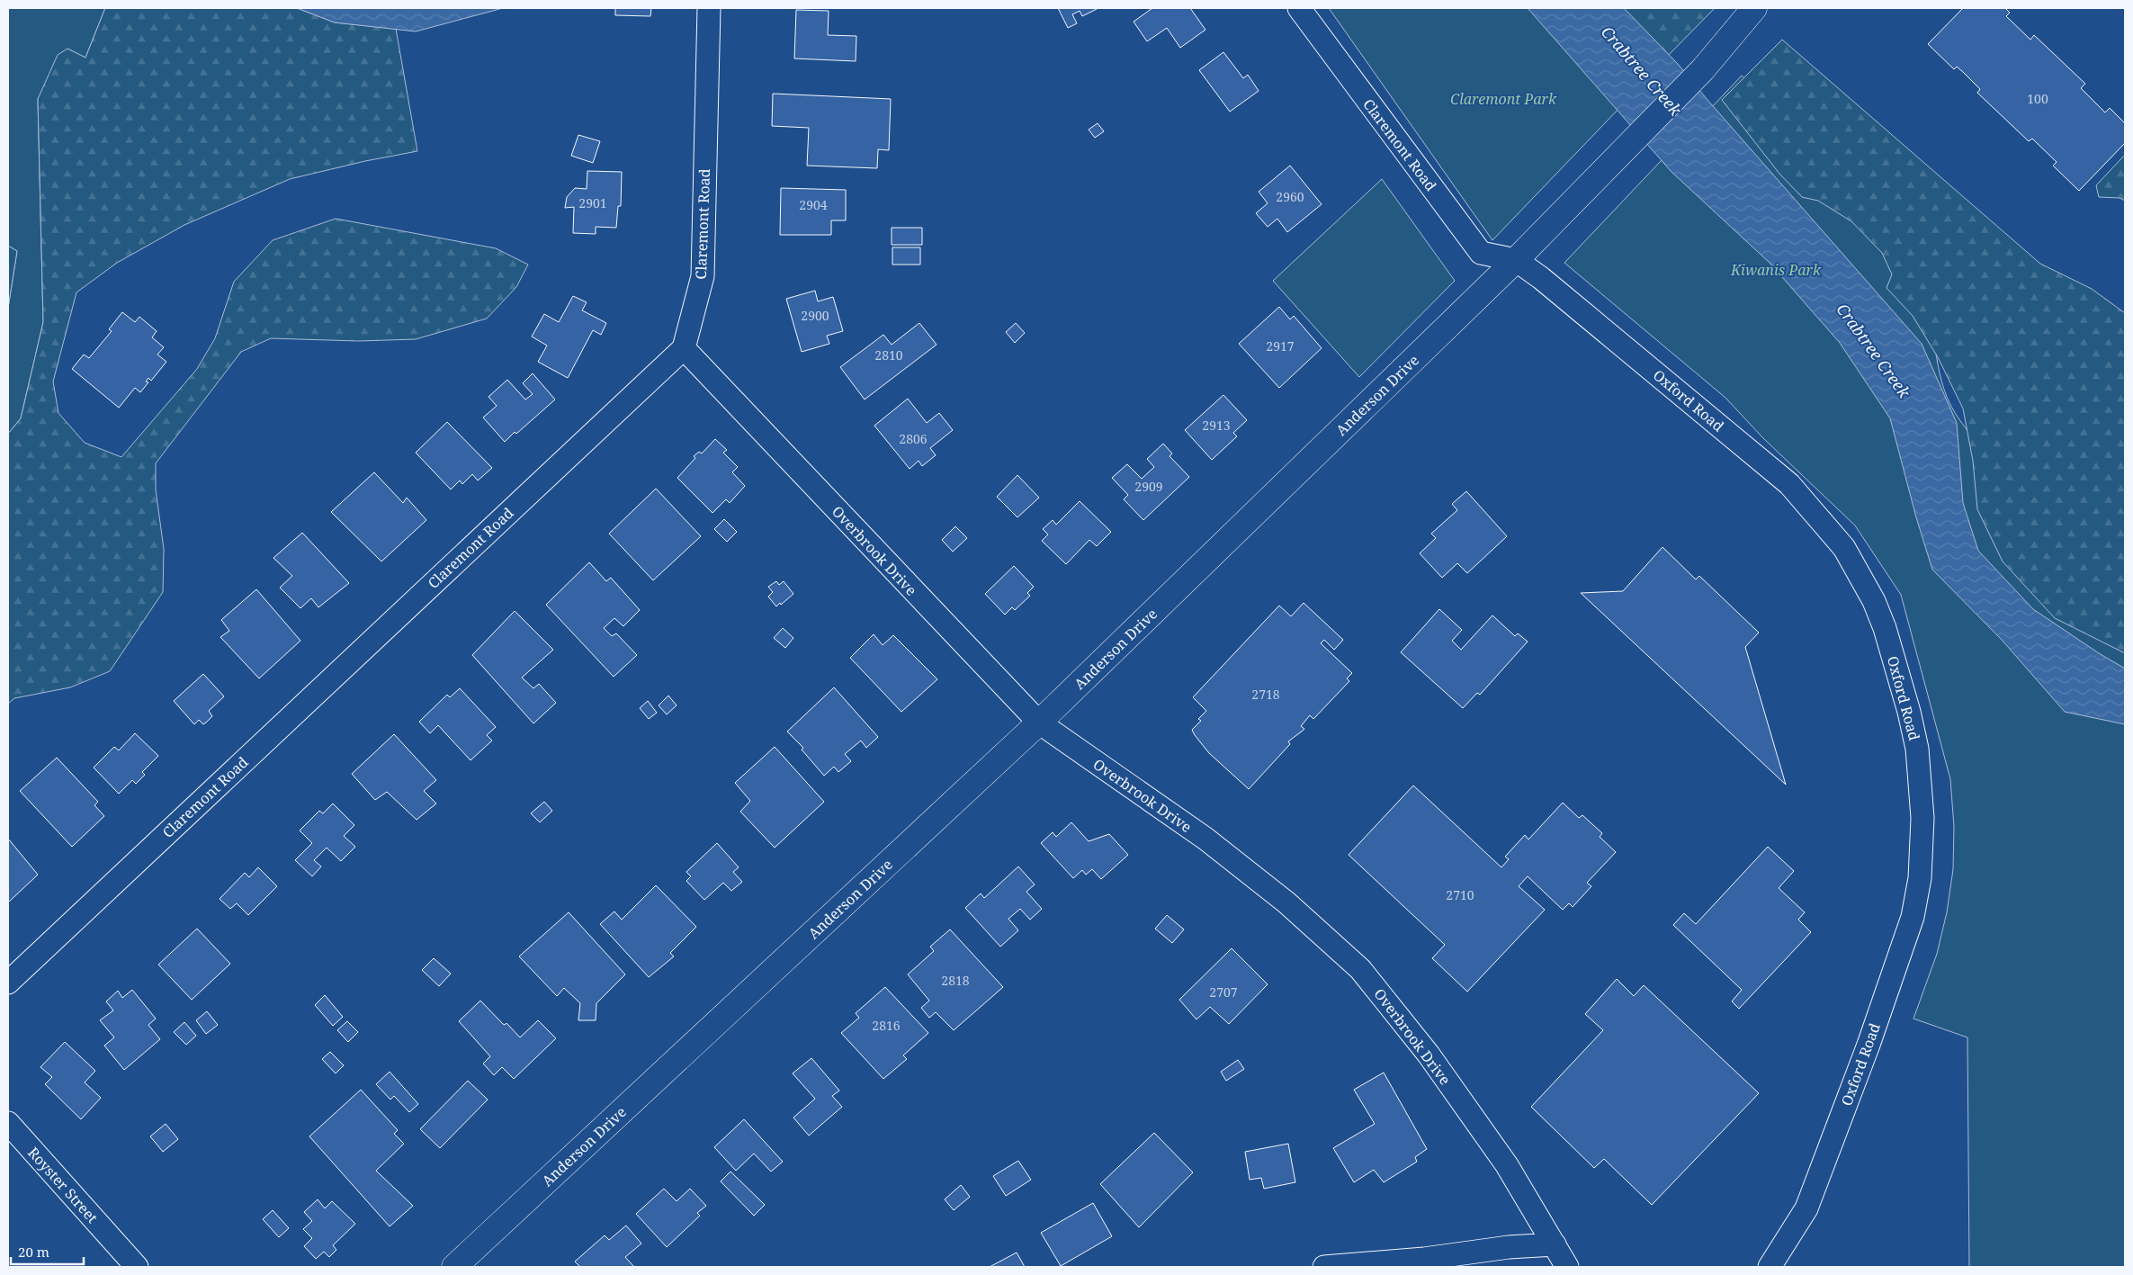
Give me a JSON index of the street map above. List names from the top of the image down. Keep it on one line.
{"streets":{"street":["Claremont Road","Anderson Drive","Oxford Road","Overbrook Drive","Royster Street"]},"crossings":[["Claremont Road","Anderson Drive"],["Claremont Road","Oxford Road"],["Claremont Road","Overbrook Drive"],["Anderson Drive","Oxford Road"],["Anderson Drive","Overbrook Drive"]],"water":["Crabtree Creek"],"parks":["Claremont Park","Kiwanis Park"],"house_numbers":["100","2960","2901","2904","2900","2917","2810","2913","2806","2909","2718","2710","2818","2707","2816"],"scale_bar":"20 m"}
